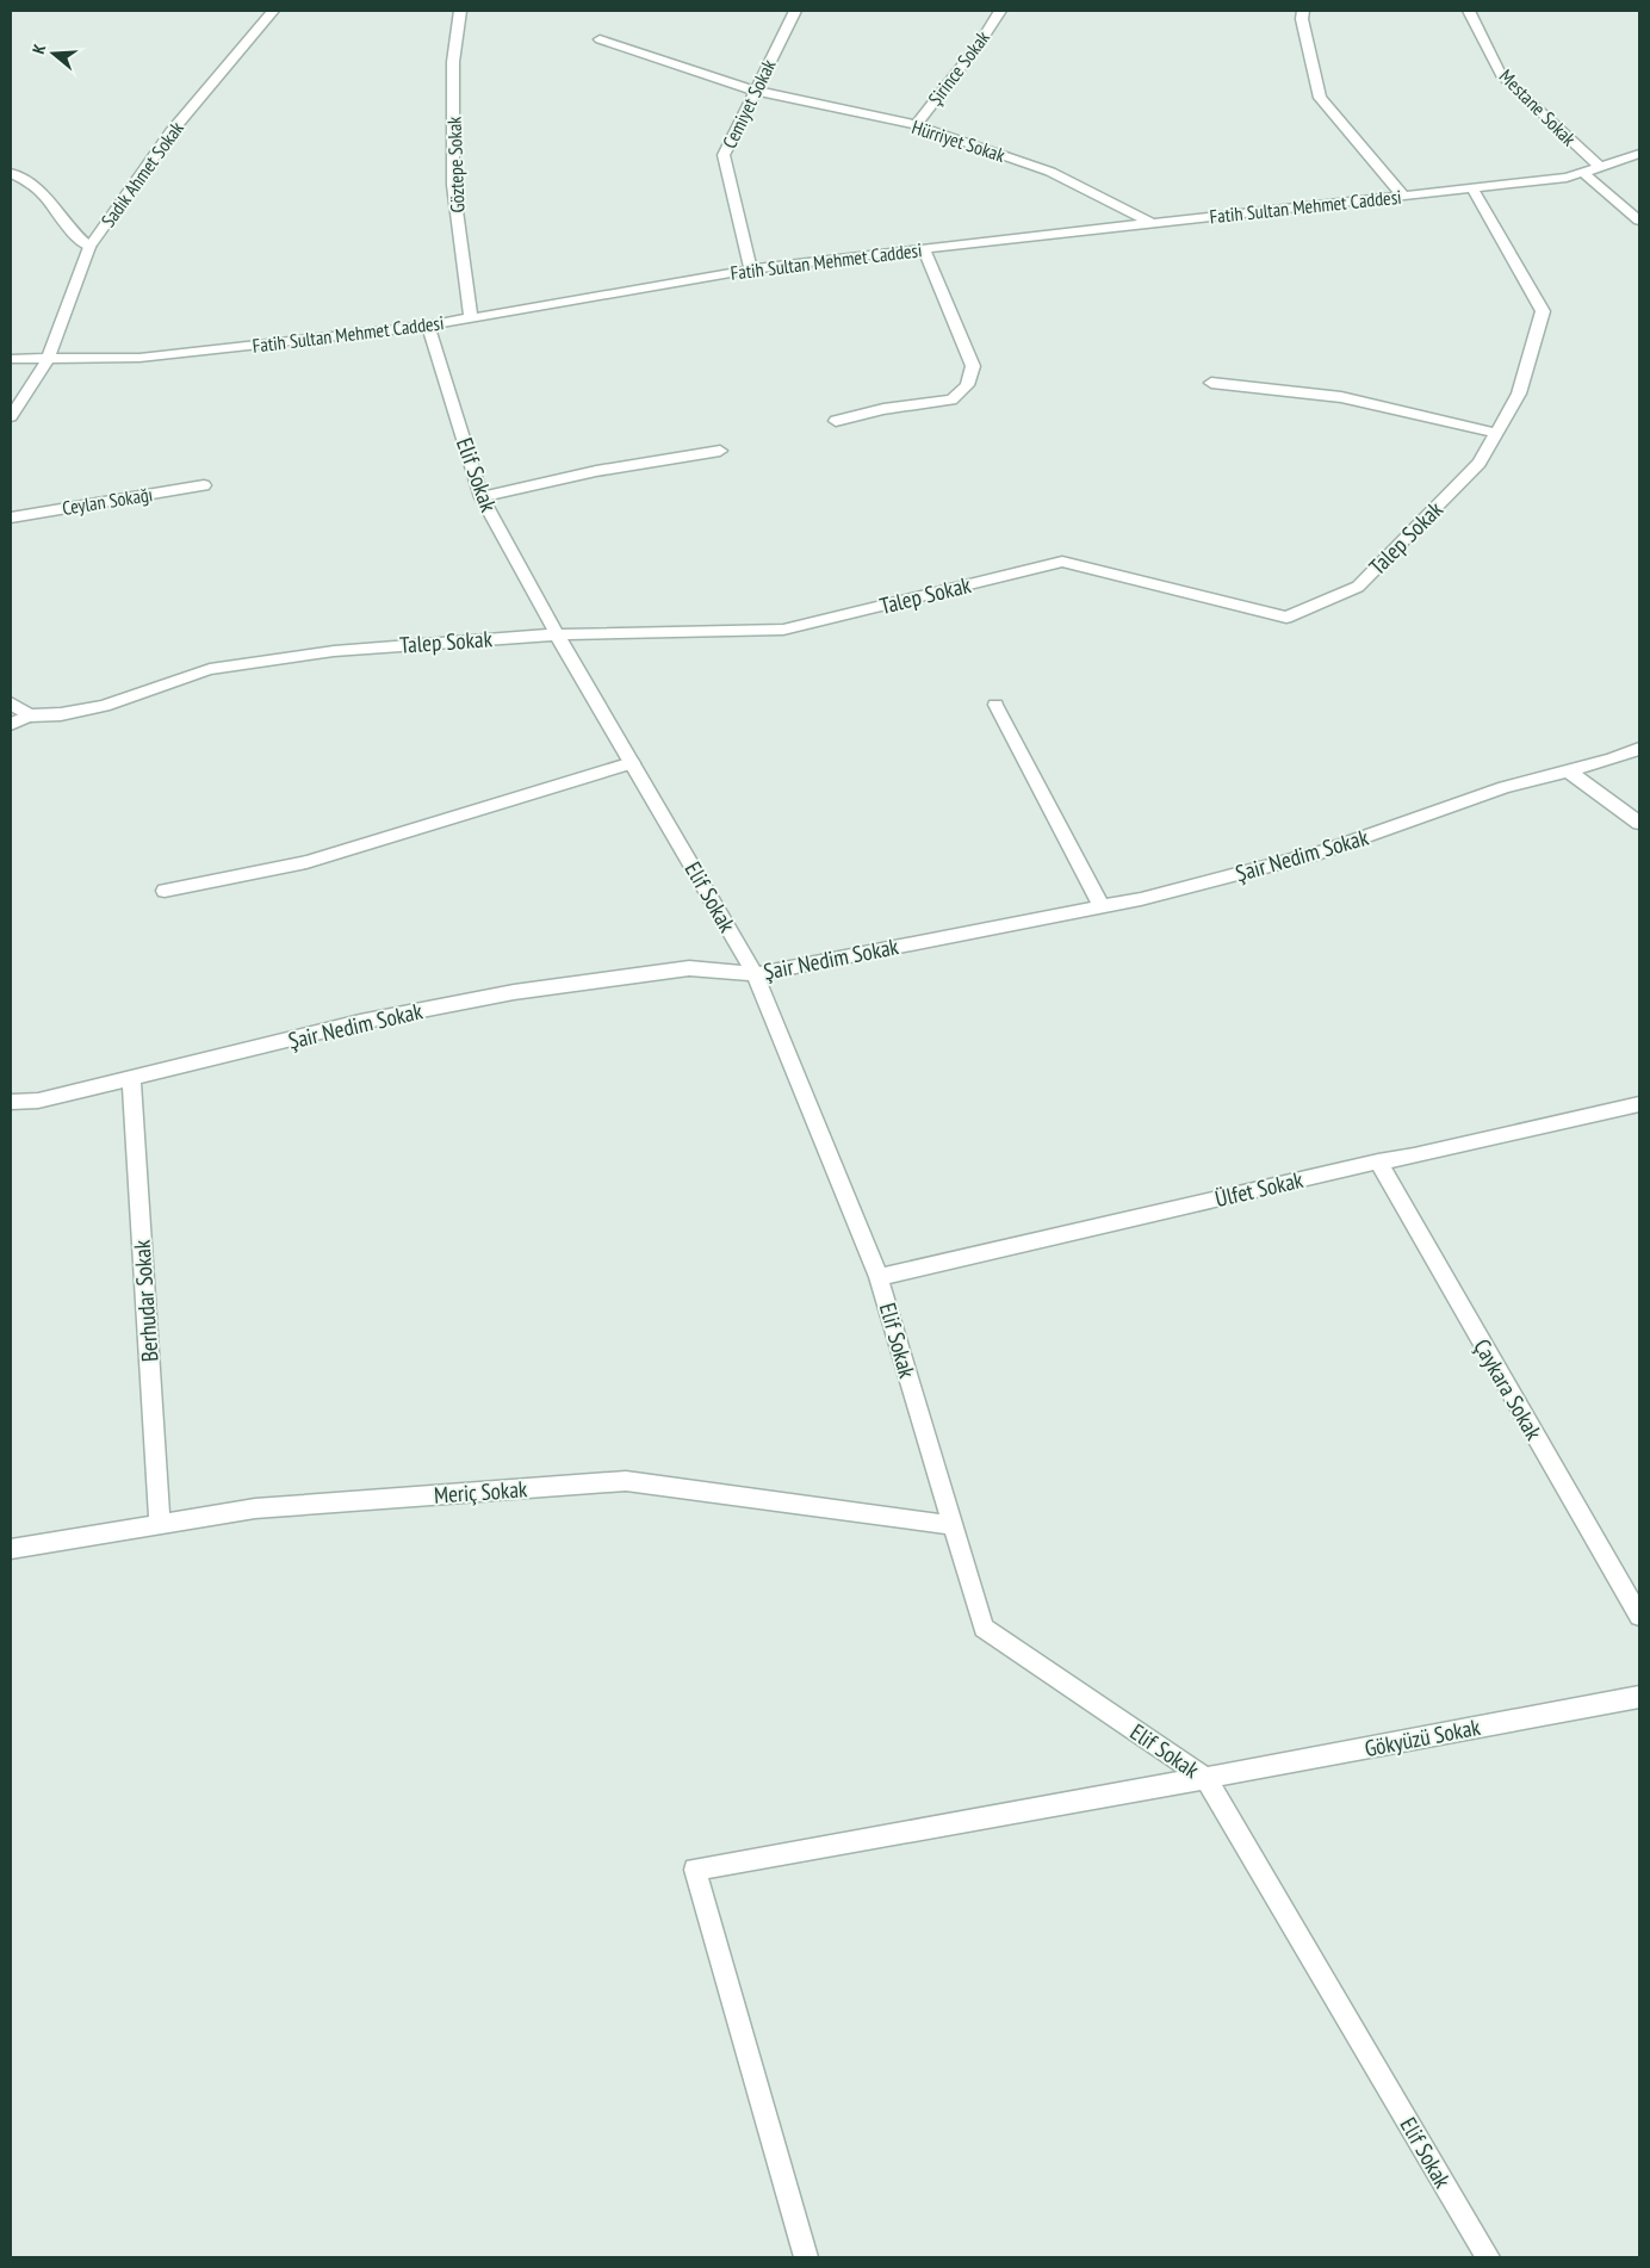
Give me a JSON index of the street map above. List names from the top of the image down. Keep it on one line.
{"streets":{"street":["Şirince Sokak","Cemiyet Sokak","Mestane Sokak","Hürriyet Sokak","Göztepe Sokak","Sadık Ahmet Sokak","Fatih Sultan Mehmet Caddesi","Elif Sokak","Ceylan Sokağı","Talep Sokak","Şair Nedim Sokak","Ülfet Sokak","Berhudar Sokak","Çaykara Sokak","Meriç Sokak","Gökyüzü Sokak"]},"crossings":[["Şirince Sokak","Hürriyet Sokak"],["Cemiyet Sokak","Hürriyet Sokak"],["Cemiyet Sokak","Fatih Sultan Mehmet Caddesi"],["Mestane Sokak","Fatih Sultan Mehmet Caddesi"],["Hürriyet Sokak","Fatih Sultan Mehmet Caddesi"],["Göztepe Sokak","Fatih Sultan Mehmet Caddesi"],["Sadık Ahmet Sokak","Fatih Sultan Mehmet Caddesi"],["Fatih Sultan Mehmet Caddesi","Elif Sokak"],["Fatih Sultan Mehmet Caddesi","Talep Sokak"],["Elif Sokak","Talep Sokak"],["Elif Sokak","Şair Nedim Sokak"],["Elif Sokak","Ülfet Sokak"],["Elif Sokak","Meriç Sokak"],["Elif Sokak","Gökyüzü Sokak"],["Şair Nedim Sokak","Berhudar Sokak"],["Ülfet Sokak","Çaykara Sokak"],["Berhudar Sokak","Meriç Sokak"]],"north":"left"}
